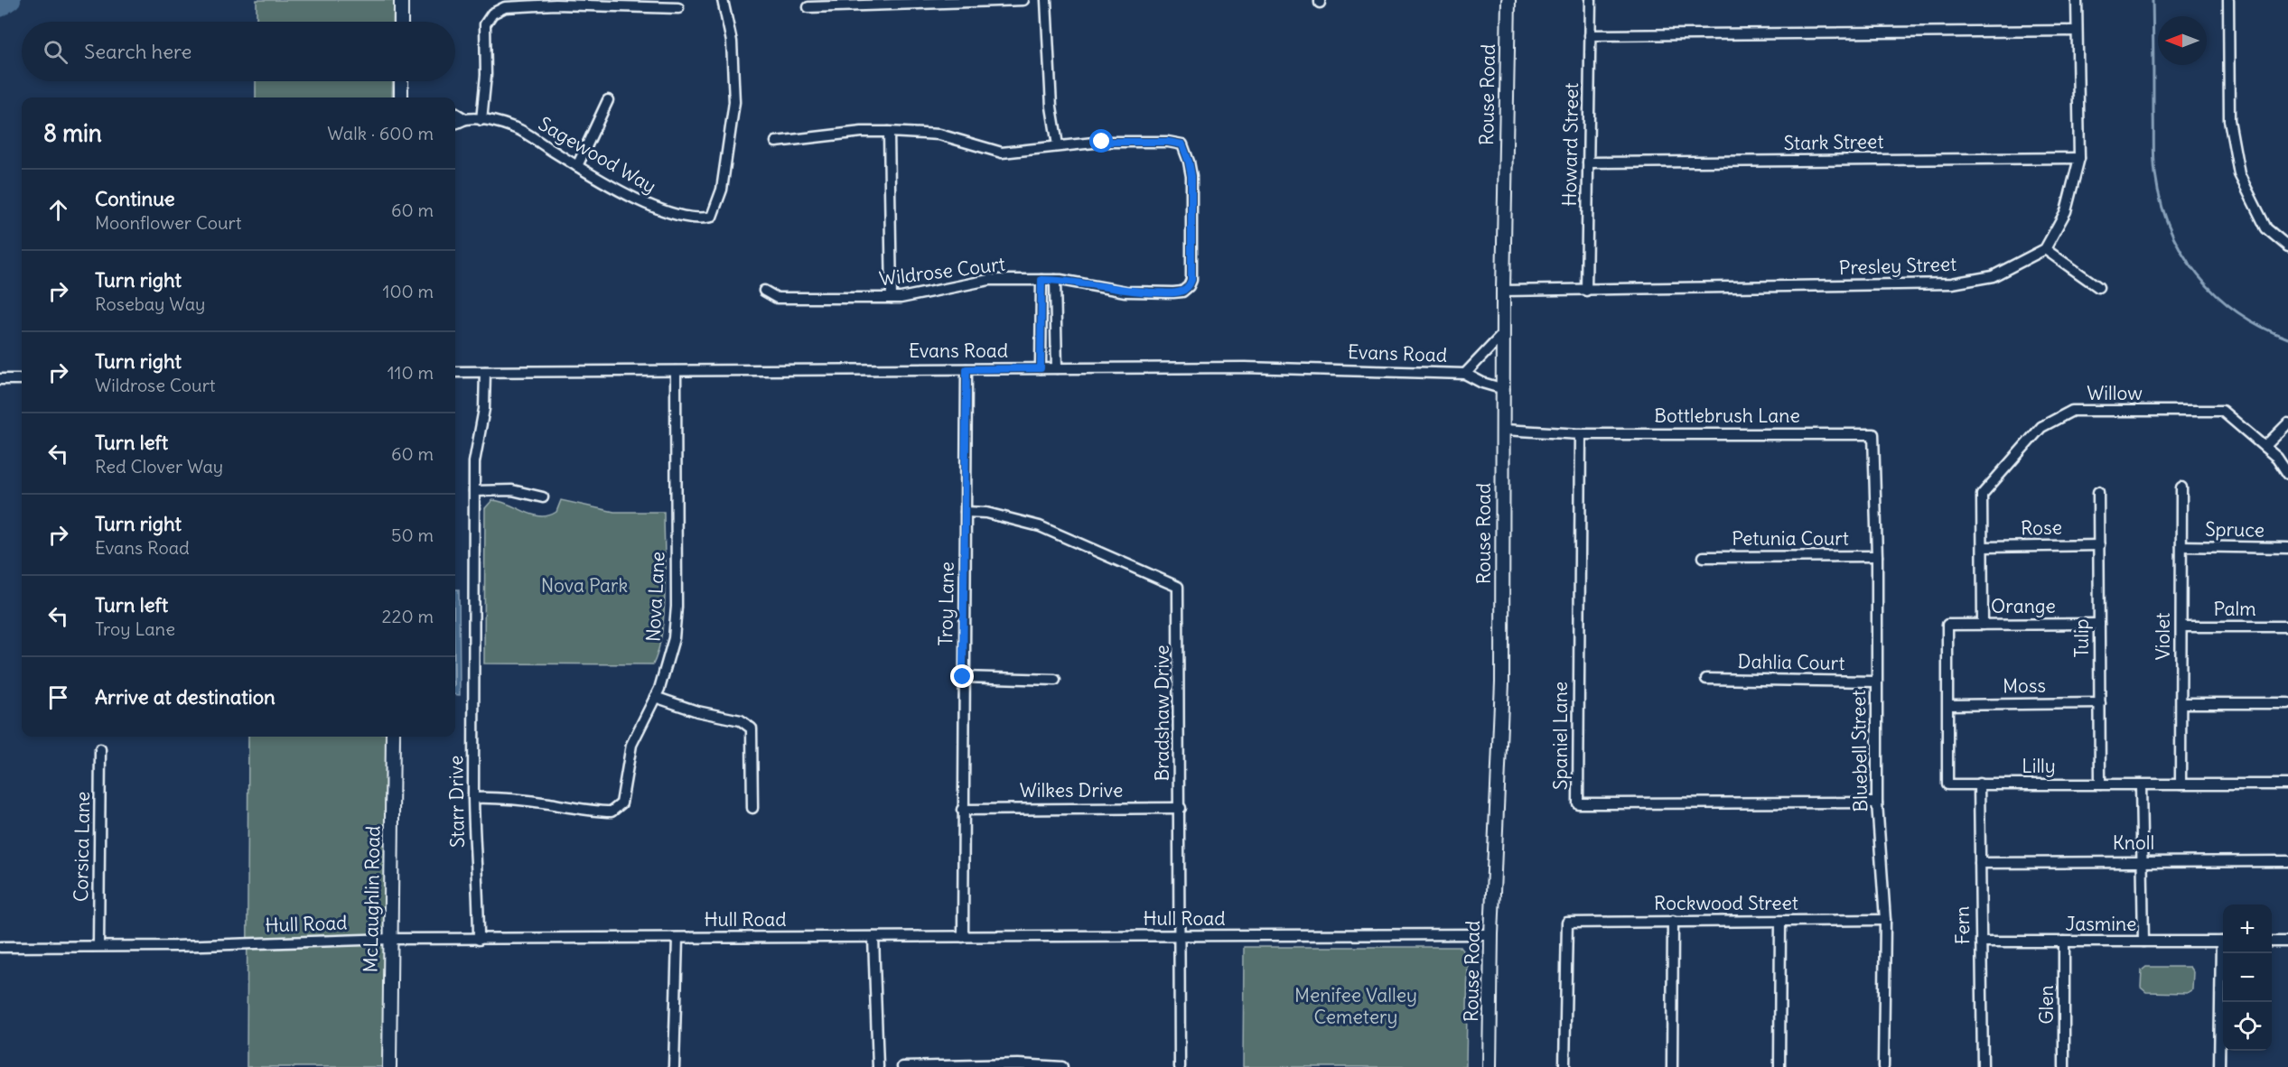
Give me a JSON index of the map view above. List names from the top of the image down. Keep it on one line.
{"streets":{"street":["Rouse Road","Stark Street","Howard Street","Sagewood Way","Presley Street","Wildrose Court","Evans Road","Willow","Bottlebrush Lane","Rose","Spruce","Petunia Court","Nova Lane","Troy Lane","Orange","Palm","Violet","Tulip","Dahlia Court","Moss","Bradshaw Drive","Spaniel Lane","Bluebell Street","Lilly","Wilkes Drive","Starr Drive","Knoll","Corsica Lane","McLaughlin Road","Rockwood Street","Hull Road","Jasmine","Fern","Glen"]},"crossings":[["Rouse Road","Presley Street"],["Rouse Road","Evans Road"],["Rouse Road","Bottlebrush Lane"],["Rouse Road","Hull Road"],["Stark Street","Howard Street"],["Howard Street","Presley Street"],["Evans Road","Nova Lane"],["Evans Road","Troy Lane"],["Evans Road","Starr Drive"],["Willow","Rose"],["Willow","Orange"],["Bottlebrush Lane","Spaniel Lane"],["Bottlebrush Lane","Bluebell Street"],["Rose","Tulip"],["Spruce","Violet"],["Petunia Court","Bluebell Street"],["Nova Lane","Starr Drive"],["Troy Lane","Bradshaw Drive"],["Troy Lane","Wilkes Drive"],["Troy Lane","Hull Road"],["Orange","Tulip"],["Orange","Lilly"],["Palm","Violet"],["Violet","Lilly"],["Tulip","Moss"],["Tulip","Lilly"],["Dahlia Court","Bluebell Street"],["Moss","Lilly"],["Bradshaw Drive","Wilkes Drive"],["Bradshaw Drive","Hull Road"],["Spaniel Lane","Bluebell Street"],["Bluebell Street","Rockwood Street"],["Lilly","Fern"],["Starr Drive","Hull Road"],["Knoll","Fern"],["Corsica Lane","Hull Road"],["McLaughlin Road","Hull Road"],["Jasmine","Fern"],["Jasmine","Glen"]],"parks":["Nova Park","Menifee Valley Cemetery"],"north":"left","page":{"search":"Search here","heading":["8 min","Walk · 600 m"],"list":[["Continue","Moonflower Court","60 m"],["Turn right","Rosebay Way","100 m"],["Turn right","Wildrose Court","110 m"],["Turn left","Red Clover Way","60 m"],["Turn right","Evans Road","50 m"],["Turn left","Troy Lane","220 m"],"Arrive at destination"],"map_buttons":["+","−"]}}
